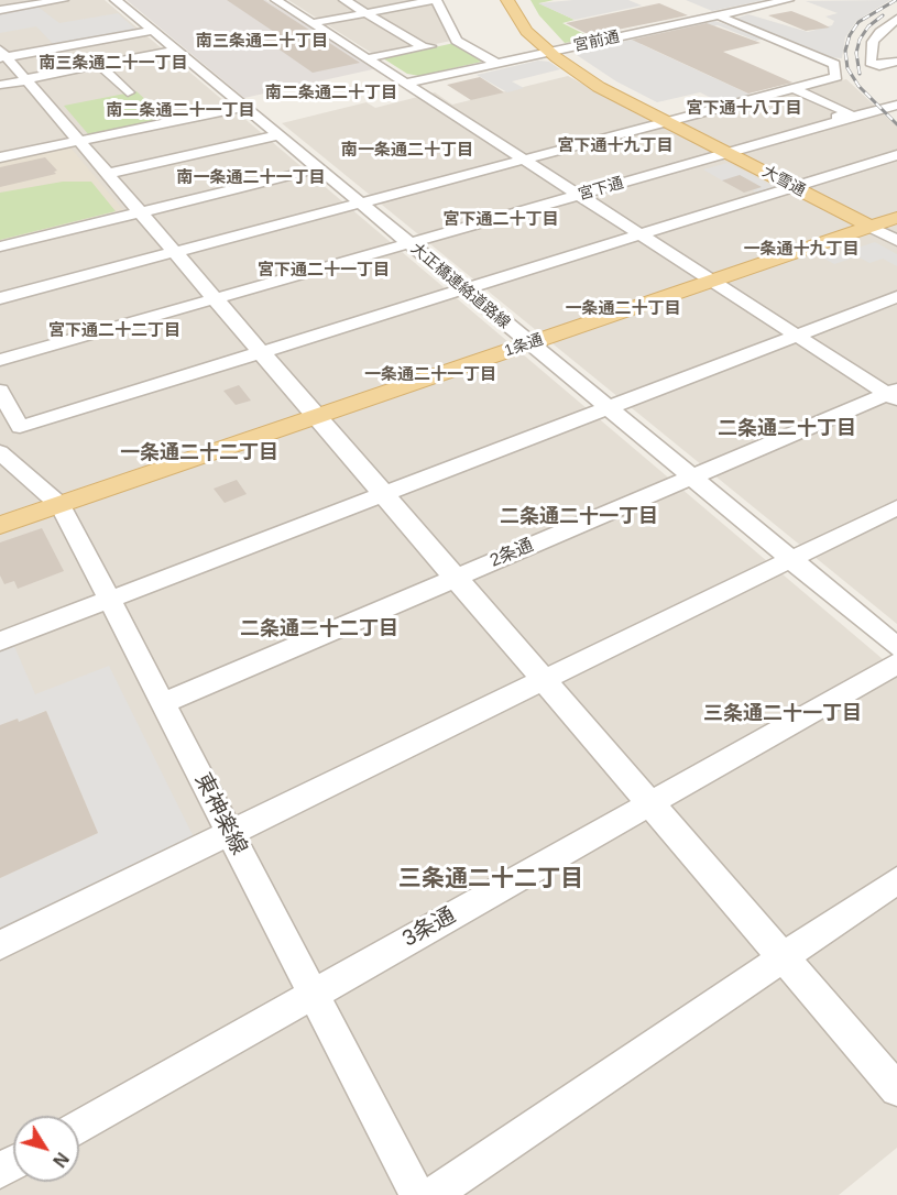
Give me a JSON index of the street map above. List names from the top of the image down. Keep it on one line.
{"streets":{"main road":["大雪通","1条通"],"street":["宮前通","宮下通","大正橋連絡道路線","2条通","東神楽線","3条通"]},"crossings":[["宮前通","大雪通"],["大雪通","宮下通"],["大雪通","1条通"],["宮下通","大正橋連絡道路線"],["大正橋連絡道路線","1条通"],["大正橋連絡道路線","2条通"],["1条通","東神楽線"],["2条通","東神楽線"],["東神楽線","3条通"]],"districts":["南三条通二十丁目","南三条通二十一丁目","南二条通二十丁目","宮下通十八丁目","南二条通二十一丁目","宮下通十九丁目","南一条通二十丁目","南一条通二十一丁目","宮下通二十丁目","一条通十九丁目","宮下通二十一丁目","一条通二十丁目","宮下通二十二丁目","一条通二十一丁目","二条通二十丁目","一条通二十二丁目","二条通二十一丁目","二条通二十二丁目","三条通二十一丁目","三条通二十二丁目"],"north":"bottom right"}
